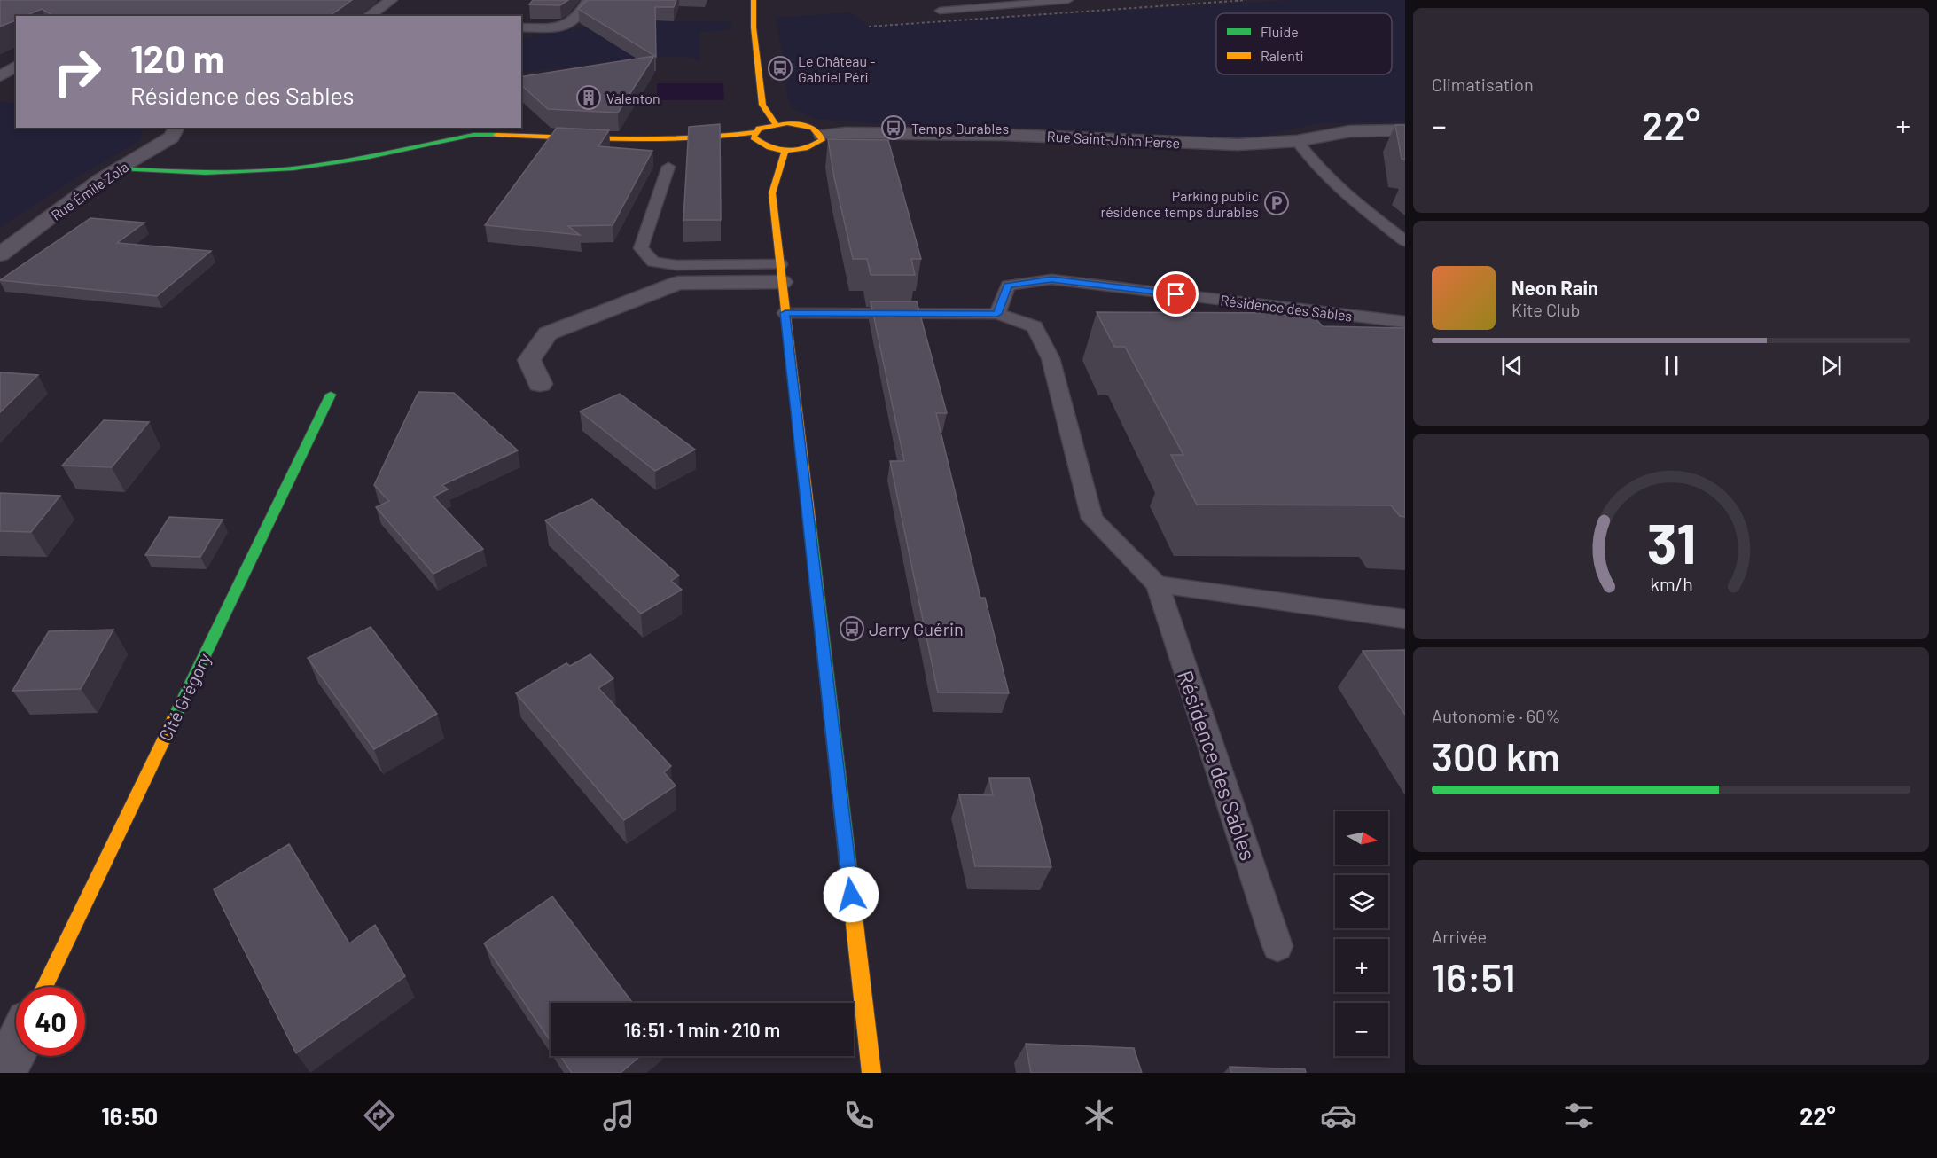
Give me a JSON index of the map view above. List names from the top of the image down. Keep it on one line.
{"streets":{"street":["Rue Saint-John Perse","Rue Émile Zola","Cité Grégory"],"lane":["Résidence des Sables"]},"places":{"bus stop":["Le Château - Gabriel Péri","Temps Durables","Jarry Guérin"],"building":["Valenton"],"parking":["Parking public résidence temps durables"]},"legend":["Fluide","Ralenti"],"north":"right","page":{"tile":["Climatisation",["Autonomie · 60%","300 km"],["Arrivée","16:51"]],"turn":["120 m","Résidence des Sables"],"heat":["−","22°","+"],"song":["Neon Rain","Kite Club"],"map_buttons":["+","−"],"limit":"40","trip":"16:51 · 1 min · 210 m","tabs":["16:50","22°"],"gauge":["31","km/h"]}}
